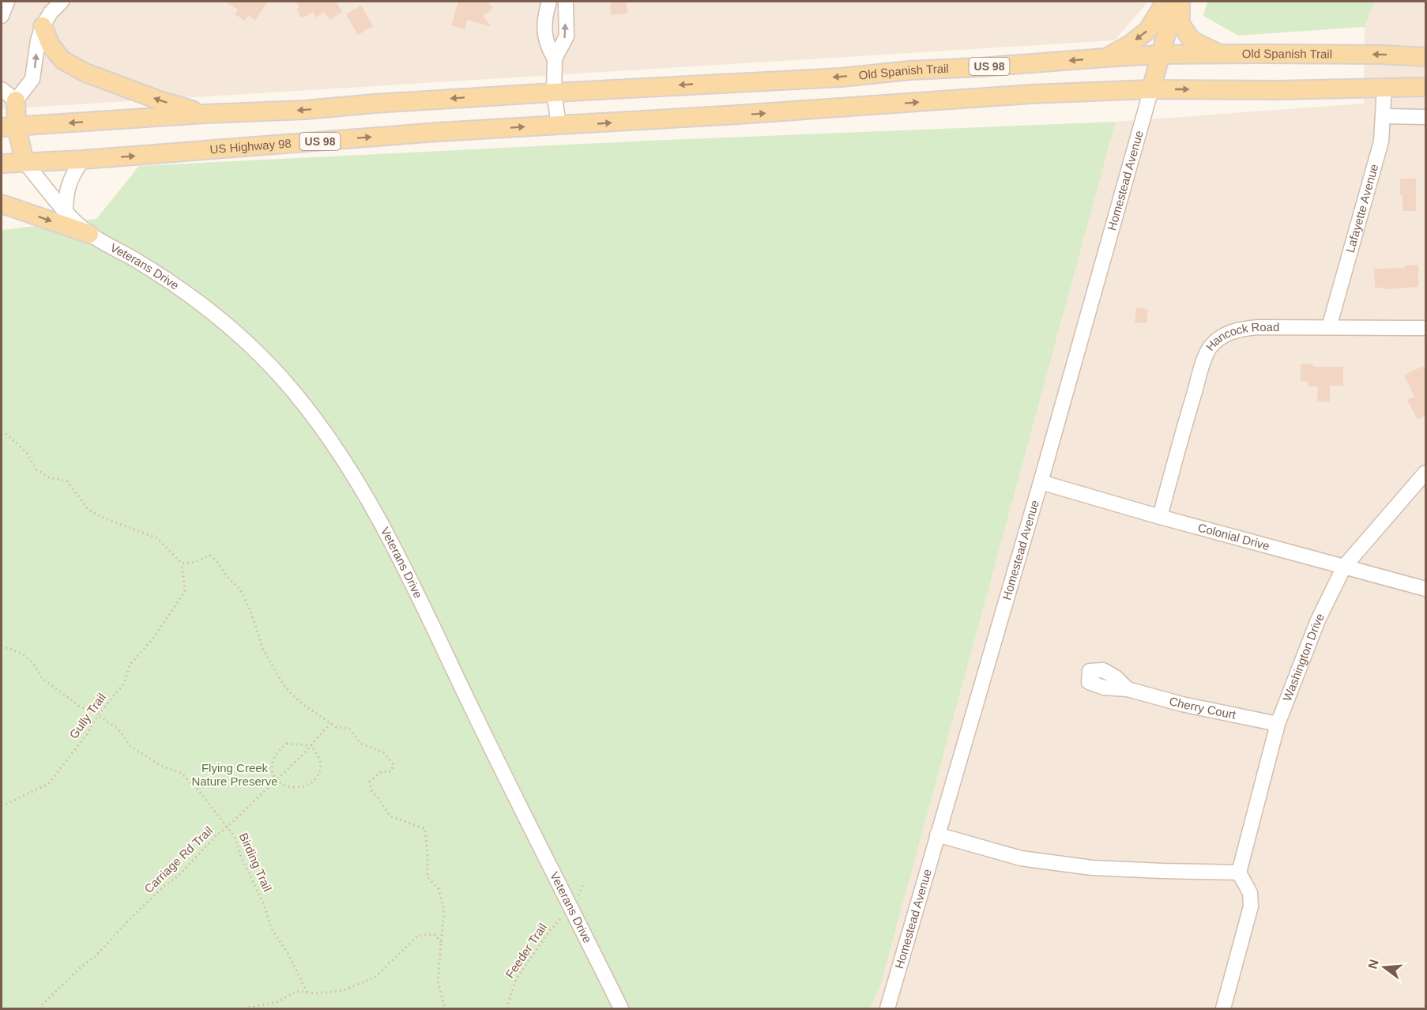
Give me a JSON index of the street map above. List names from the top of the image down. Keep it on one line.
{"streets":{"main road":["Old Spanish Trail","US 98","US Highway 98"],"street":["Homestead Avenue","Lafayette Avenue","Veterans Drive","Hancock Road","Colonial Drive","Washington Drive","Cherry Court"],"path":["Gully Trail","Carriage Rd Trail","Birding Trail","Feeder Trail"]},"crossings":[["Old Spanish Trail","US 98"],["US 98","US Highway 98"],["US 98","Homestead Avenue"],["US 98","Lafayette Avenue"],["US Highway 98","Veterans Drive"],["Homestead Avenue","Colonial Drive"],["Lafayette Avenue","Hancock Road"],["Veterans Drive","Feeder Trail"],["Hancock Road","Colonial Drive"],["Colonial Drive","Washington Drive"],["Washington Drive","Cherry Court"],["Gully Trail","Birding Trail"],["Carriage Rd Trail","Birding Trail"]],"parks":["Flying Creek Nature Preserve"],"north":"left"}
